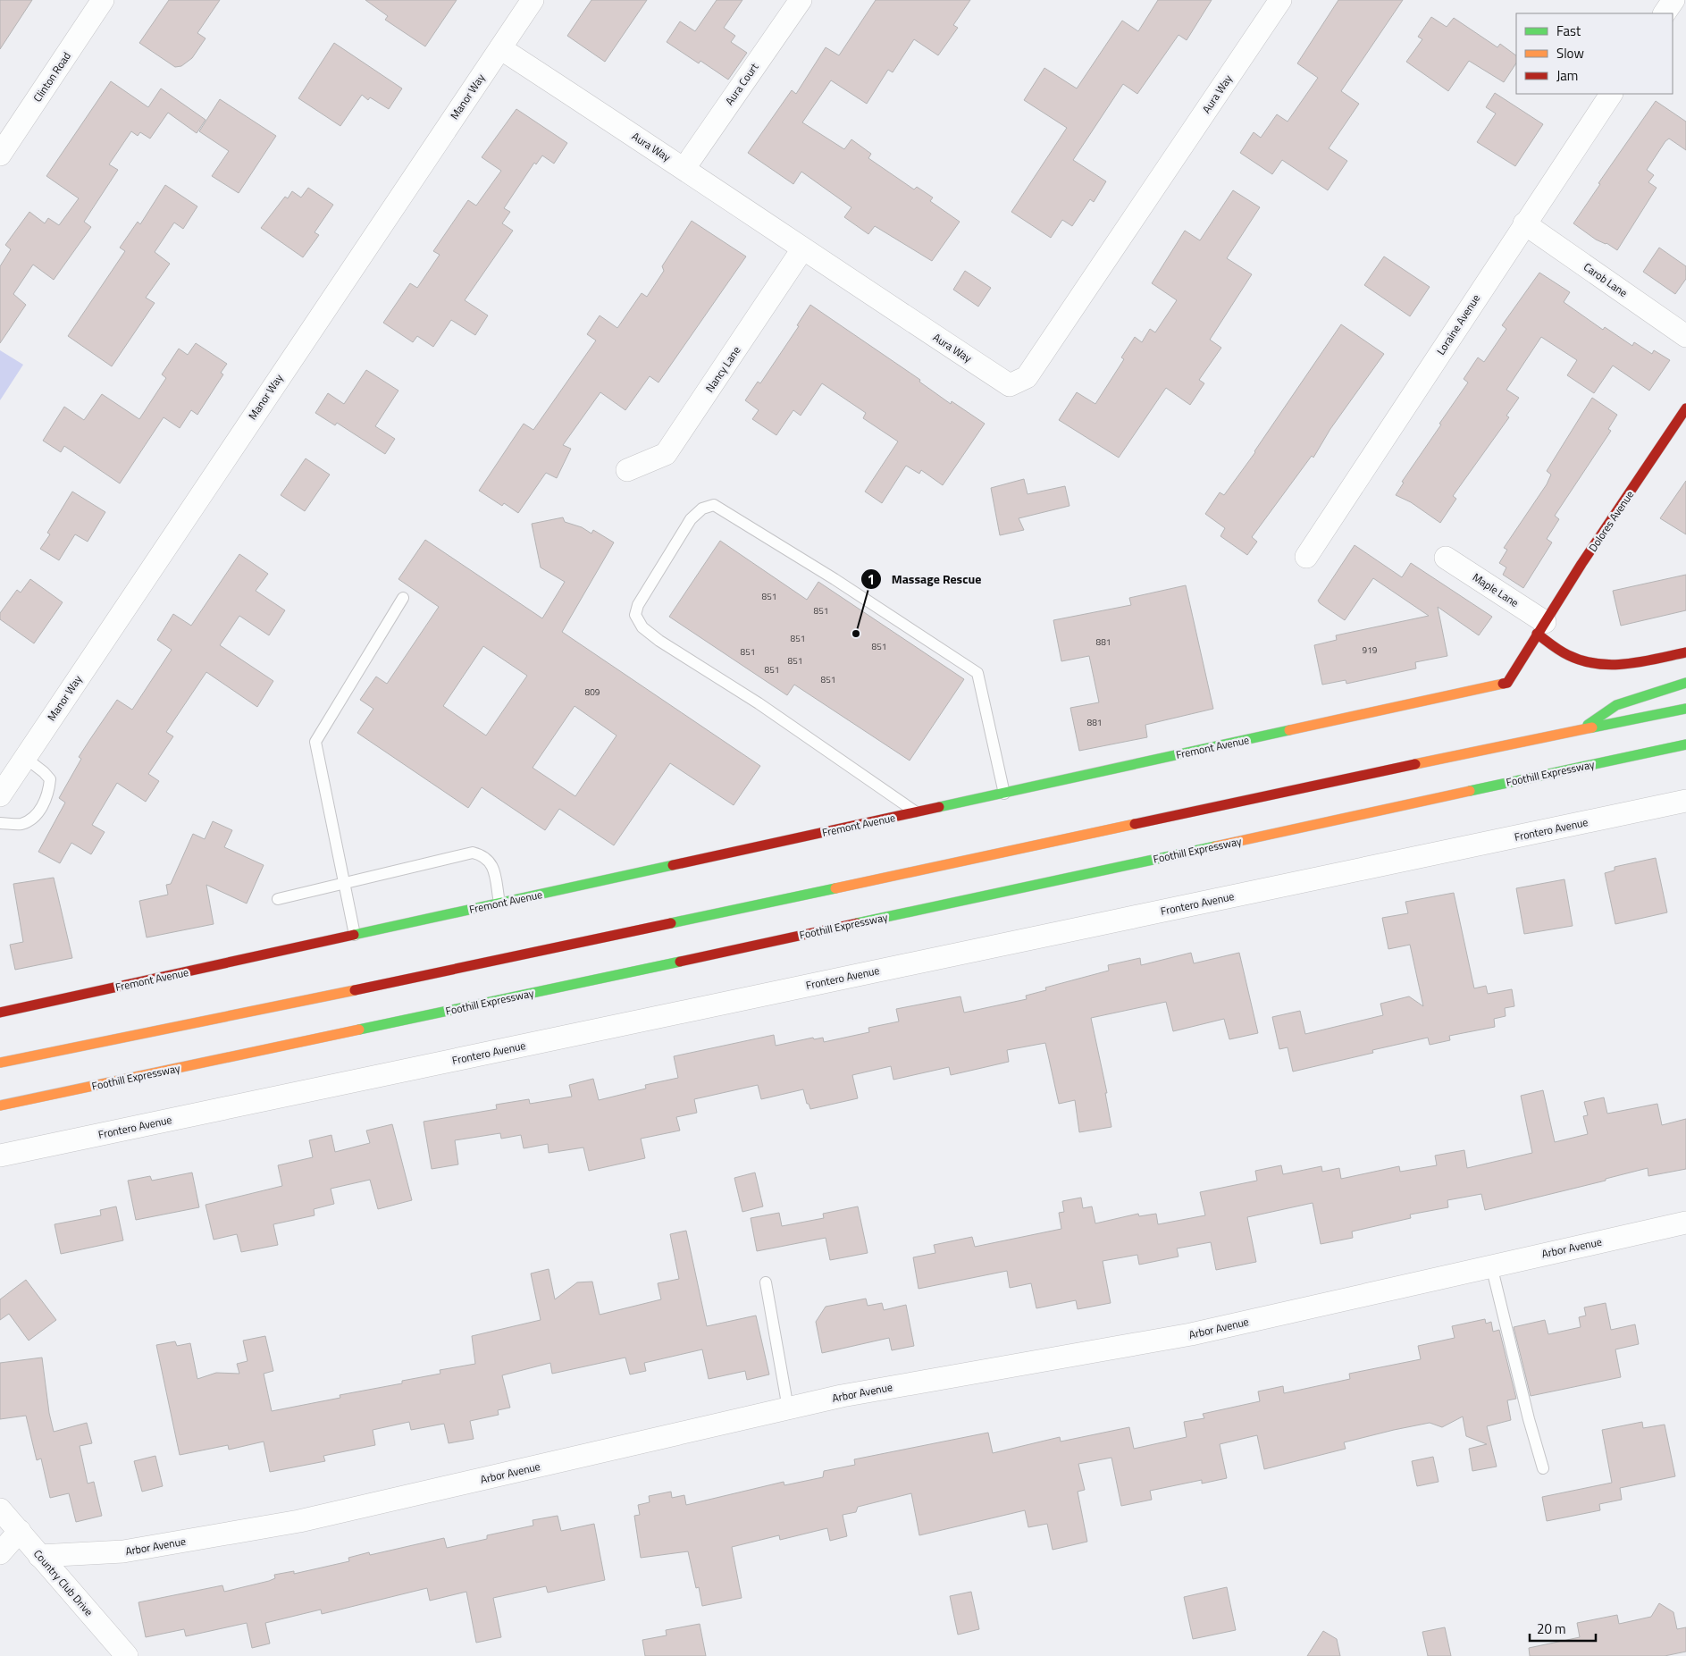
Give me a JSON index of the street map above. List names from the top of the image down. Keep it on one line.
{"streets":{"main road":["Dolores Avenue","Fremont Avenue","Foothill Expressway"],"street":["Clinton Road","Aura Court","Aura Way","Manor Way","Carob Lane","Loraine Avenue","Nancy Lane","Maple Lane","Frontero Avenue","Arbor Avenue","Country Club Drive"]},"crossings":[["Aura Court","Aura Way"],["Aura Way","Manor Way"],["Aura Way","Nancy Lane"],["Carob Lane","Loraine Avenue"],["Dolores Avenue","Maple Lane"],["Dolores Avenue","Fremont Avenue"],["Maple Lane","Fremont Avenue"],["Arbor Avenue","Country Club Drive"]],"places":["Massage Rescue"],"house_numbers":["851","851","851","881","851","919","851","851","851","851","809","881"],"legend":["Fast","Slow","Jam"],"scale_bar":"20 m"}
